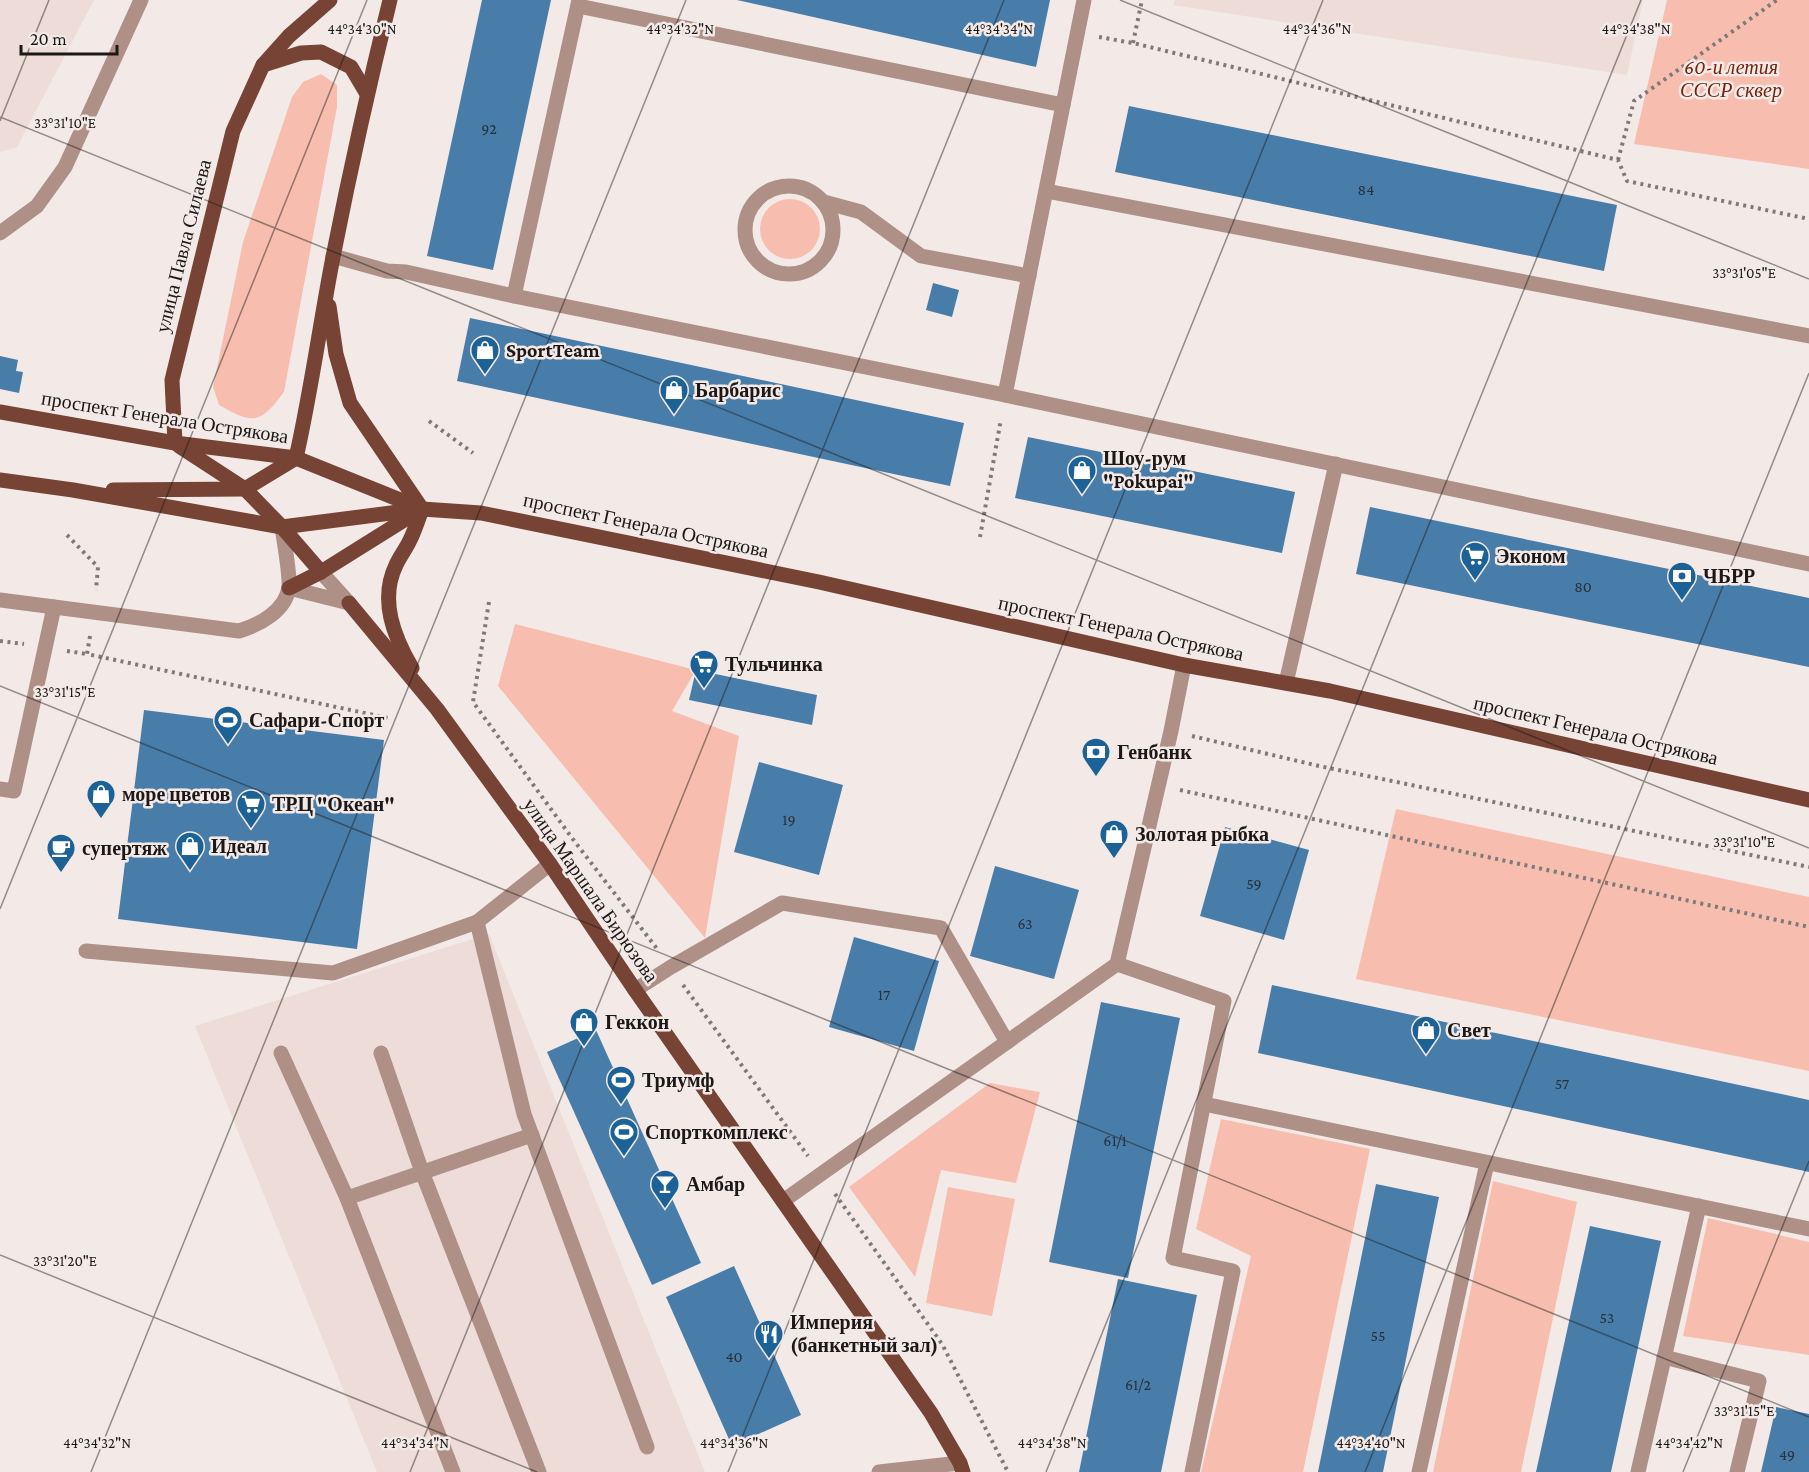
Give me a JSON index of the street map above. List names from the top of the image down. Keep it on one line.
{"streets":{"main road":["улица Павла Силаева","проспект Генерала Острякова","улица Маршала Бирюзова"]},"crossings":[["улица Павла Силаева","проспект Генерала Острякова"],["улица Павла Силаева","улица Маршала Бирюзова"],["проспект Генерала Острякова","улица Маршала Бирюзова"]],"parks":["60-и летия СССР сквер"],"places":{"shop":["SportTeam","Барбарис","Шоу-рум \"Pokupai\"","море цветов","Золотая рыбка","Идеал","Геккон","Свет"],"supermarket":["Эконом","Тульчинка","ТРЦ \"Океан\""],"bank":["ЧБРР","Генбанк"],"sports":["Сафари-Спорт","Триумф","Спорткомплекс"],"cafe":["супертяж"],"bar":["Амбар"],"restaurant":["Империя (банкетный зал)"]},"house_numbers":["92","84","80","19","59","63","17","57","61/1","53","55","40","61/2","49"],"scale_bar":"20 m","coordinates":["44°34'30\"N","44°34'32\"N","44°34'34\"N","44°34'36\"N","44°34'38\"N","33°31'10\"E","33°31'05\"E","33°31'15\"E","33°31'20\"E","44°34'40\"N","44°34'42\"N"]}
